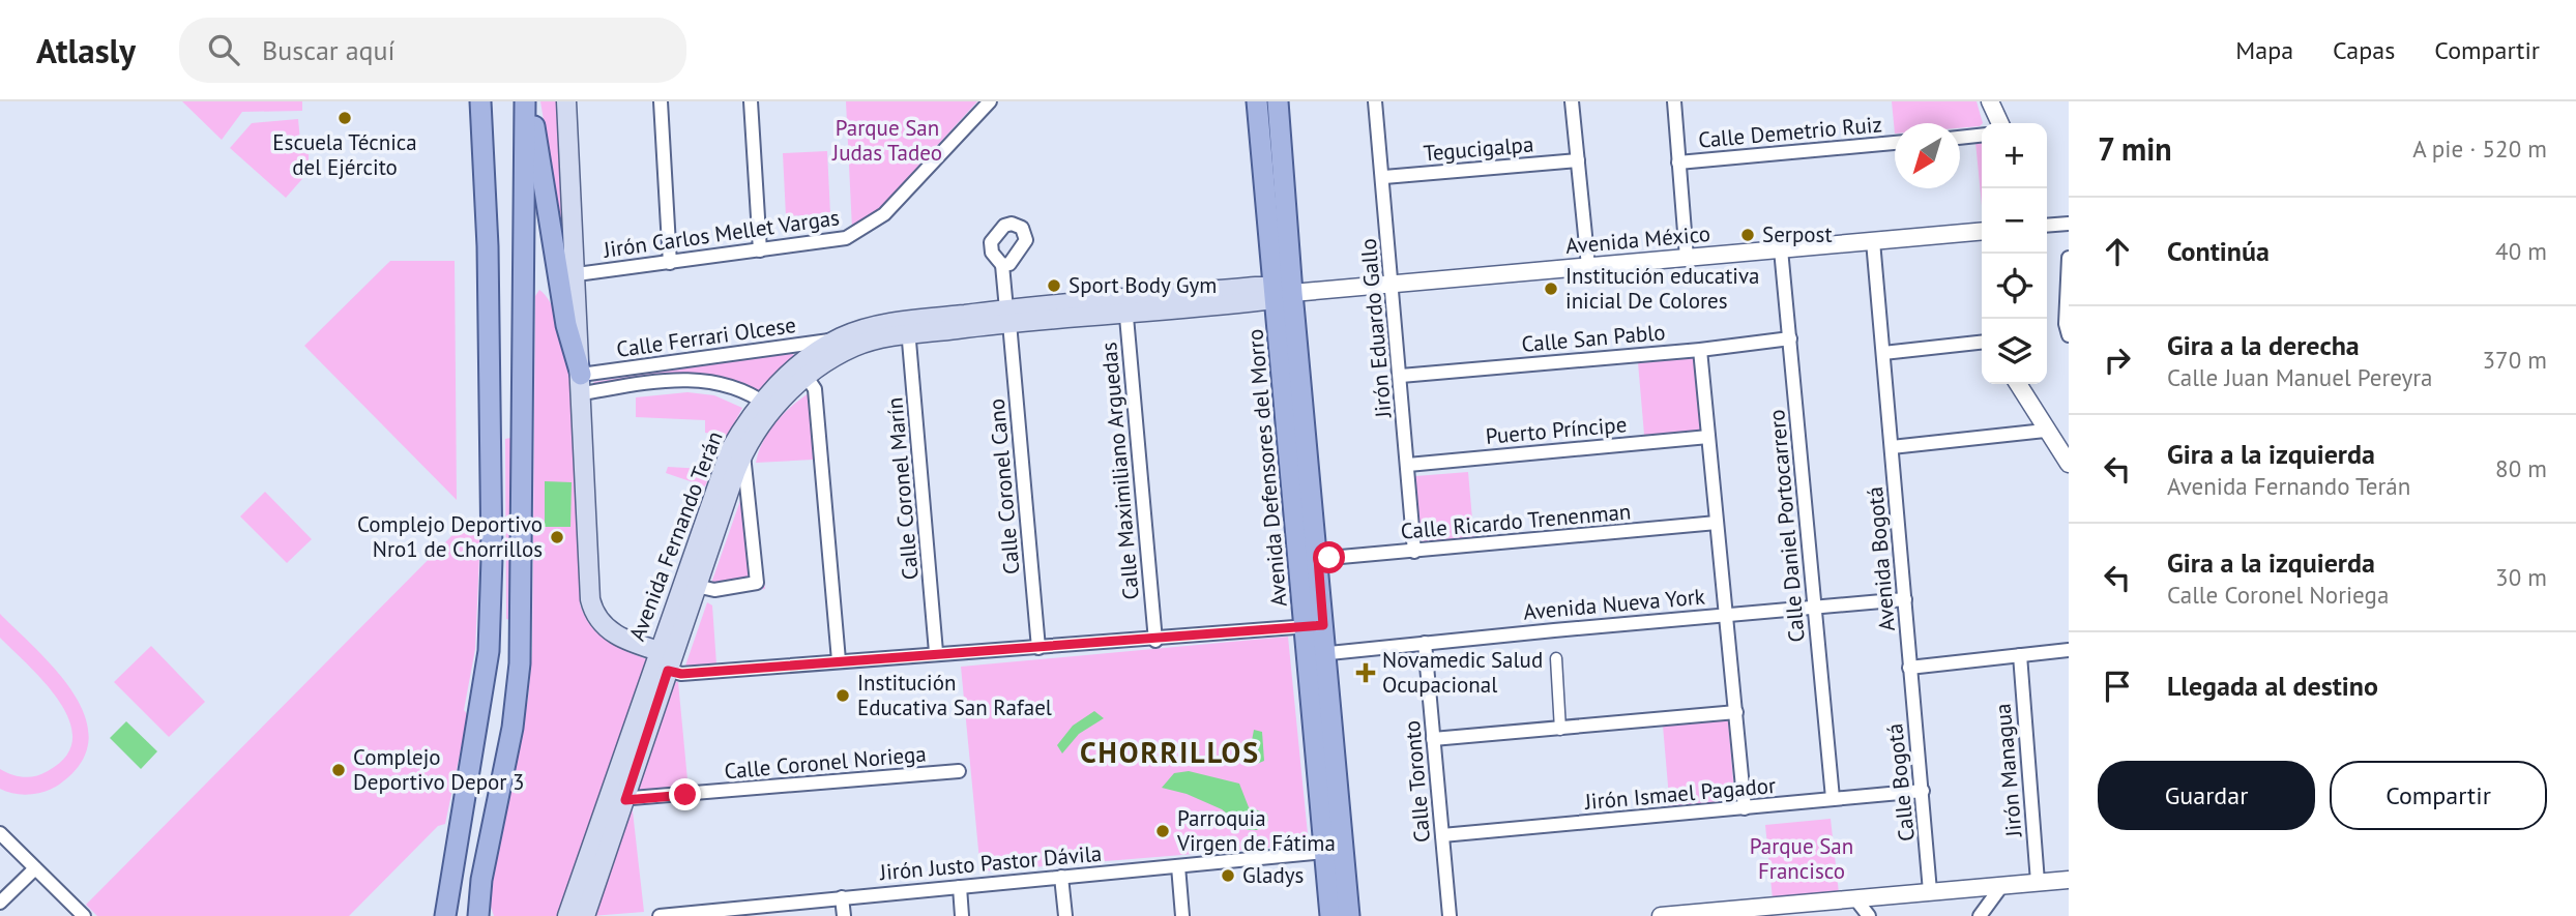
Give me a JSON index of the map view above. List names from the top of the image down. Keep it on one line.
{"streets":{"main road":["Avenida Defensores del Morro","Avenida Fernando Terán"],"street":["Calle Demetrio Ruiz","Tegucigalpa","Jirón Carlos Mellet Vargas","Avenida México","Jirón Eduardo Gallo","Calle Ferrari Olcese","Calle San Pablo","Puerto Príncipe","Calle Maximiliano Arguedas","Calle Coronel Cano","Calle Coronel Marín","Calle Ricardo Trenenman","Calle Daniel Portocarrero","Avenida Bogotá","Avenida Nueva York","Calle Coronel Noriega","Jirón Managua","Calle Toronto","Calle Bogotá","Jirón Ismael Pagador","Jirón Justo Pastor Dávila"]},"crossings":[["Tegucigalpa","Jirón Eduardo Gallo"],["Avenida México","Jirón Eduardo Gallo"],["Avenida México","Avenida Defensores del Morro"],["Avenida México","Calle Daniel Portocarrero"],["Avenida México","Avenida Fernando Terán"],["Jirón Eduardo Gallo","Calle San Pablo"],["Jirón Eduardo Gallo","Puerto Príncipe"],["Jirón Eduardo Gallo","Calle Ricardo Trenenman"],["Calle Ferrari Olcese","Avenida Fernando Terán"],["Calle San Pablo","Calle Daniel Portocarrero"],["Avenida Defensores del Morro","Calle Ricardo Trenenman"],["Avenida Defensores del Morro","Avenida Fernando Terán"],["Avenida Defensores del Morro","Avenida Nueva York"],["Avenida Defensores del Morro","Jirón Justo Pastor Dávila"],["Calle Maximiliano Arguedas","Avenida Fernando Terán"],["Calle Coronel Cano","Avenida Fernando Terán"],["Calle Coronel Marín","Avenida Fernando Terán"],["Calle Daniel Portocarrero","Avenida Nueva York"],["Calle Daniel Portocarrero","Jirón Ismael Pagador"],["Avenida Fernando Terán","Calle Coronel Noriega"],["Avenida Bogotá","Avenida Nueva York"],["Avenida Bogotá","Calle Bogotá"],["Avenida Nueva York","Calle Toronto"],["Calle Toronto","Jirón Ismael Pagador"],["Calle Bogotá","Jirón Ismael Pagador"]],"districts":["CHORRILLOS"],"parks":["Parque San Judas Tadeo","Parque San Francisco"],"places":{"other":["Escuela Técnica del Ejército","Serpost","Sport Body Gym","Institución educativa inicial De Colores","Complejo Deportivo Nro1 de Chorrillos","Institución Educativa San Rafael","Complejo Deportivo Depor 3","Parroquia Virgen de Fátima","Gladys"],"health":["Novamedic Salud Ocupacional"]},"north":"bottom left","page":{"header":"Atlasly","search":"Buscar aquí","nav":["Mapa","Capas","Compartir"],"heading":["7 min","A pie · 520 m"],"map_buttons":["+","−"],"list":[["Continúa","40 m"],["Gira a la derecha","Calle Juan Manuel Pereyra","370 m"],["Gira a la izquierda","Avenida Fernando Terán","80 m"],["Gira a la izquierda","Calle Coronel Noriega","30 m"],"Llegada al destino"],"buttons":["Guardar","Compartir"]}}
